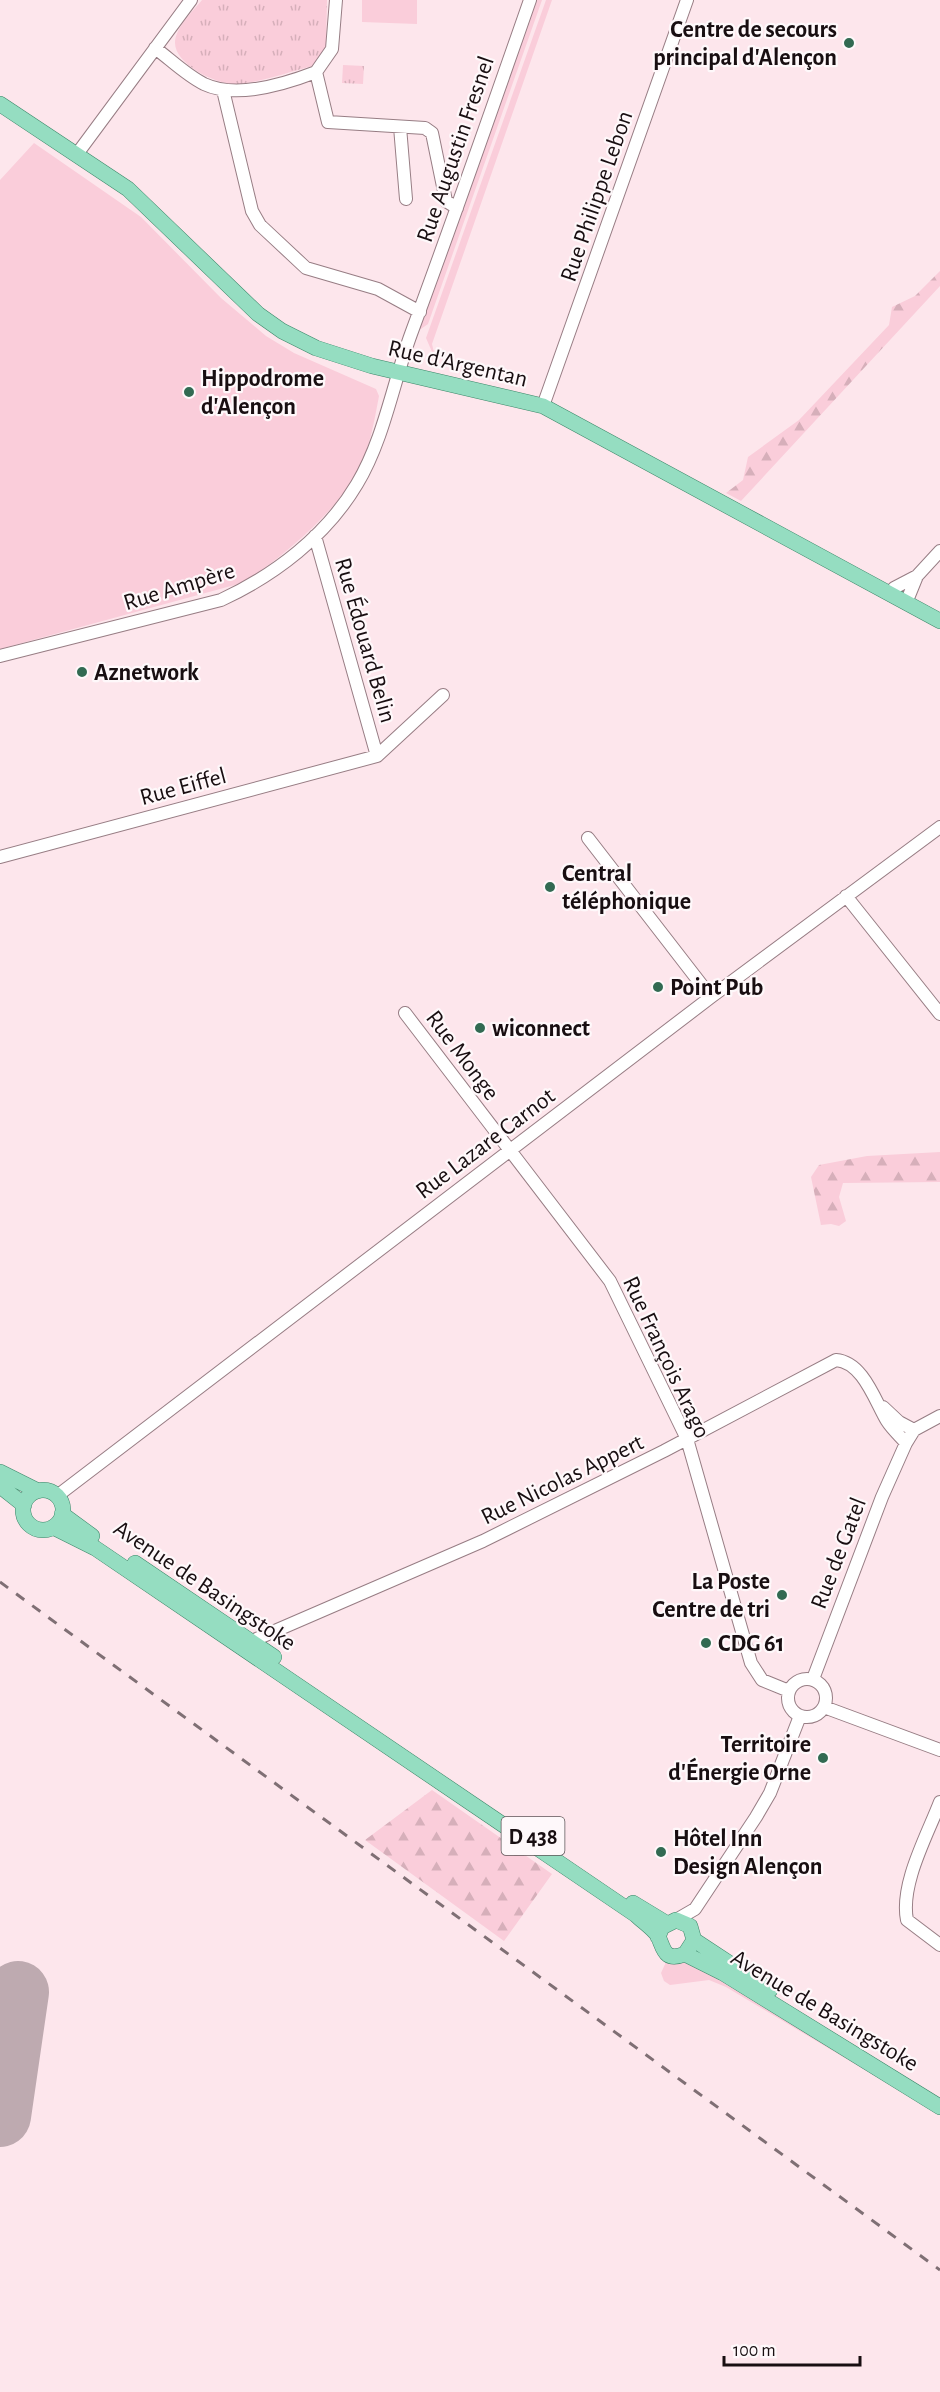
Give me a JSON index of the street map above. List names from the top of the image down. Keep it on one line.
{"streets":{"main road":["Rue d'Argentan","Avenue de Basingstoke","D 438"],"street":["Rue Augustin Fresnel","Rue Philippe Lebon","Rue Ampère","Rue Édouard Belin","Rue Eiffel","Rue Monge","Rue Lazare Carnot","Rue François Arago","Rue Nicolas Appert","Rue de Gatel"]},"crossings":[["Rue Augustin Fresnel","Rue d'Argentan"],["Rue Augustin Fresnel","Rue Ampère"],["Rue Philippe Lebon","Rue d'Argentan"],["Rue d'Argentan","Rue Ampère"],["Rue Ampère","Rue Édouard Belin"],["Rue Édouard Belin","Rue Eiffel"],["Rue Monge","Rue Lazare Carnot"],["Rue Monge","Rue François Arago"],["Rue Lazare Carnot","Rue François Arago"],["Rue Lazare Carnot","Avenue de Basingstoke"],["Rue François Arago","Rue Nicolas Appert"],["Rue François Arago","Rue de Gatel"],["Rue Nicolas Appert","Rue de Gatel"],["Rue Nicolas Appert","Avenue de Basingstoke"],["Avenue de Basingstoke","D 438"]],"places":["Centre de secours principal d'Alençon","Hippodrome d'Alençon","Aznetwork","Central téléphonique","Point Pub","wiconnect","La Poste Centre de tri","CDG 61","Territoire d'Énergie Orne","Hôtel Inn Design Alençon"],"scale_bar":"100 m"}
